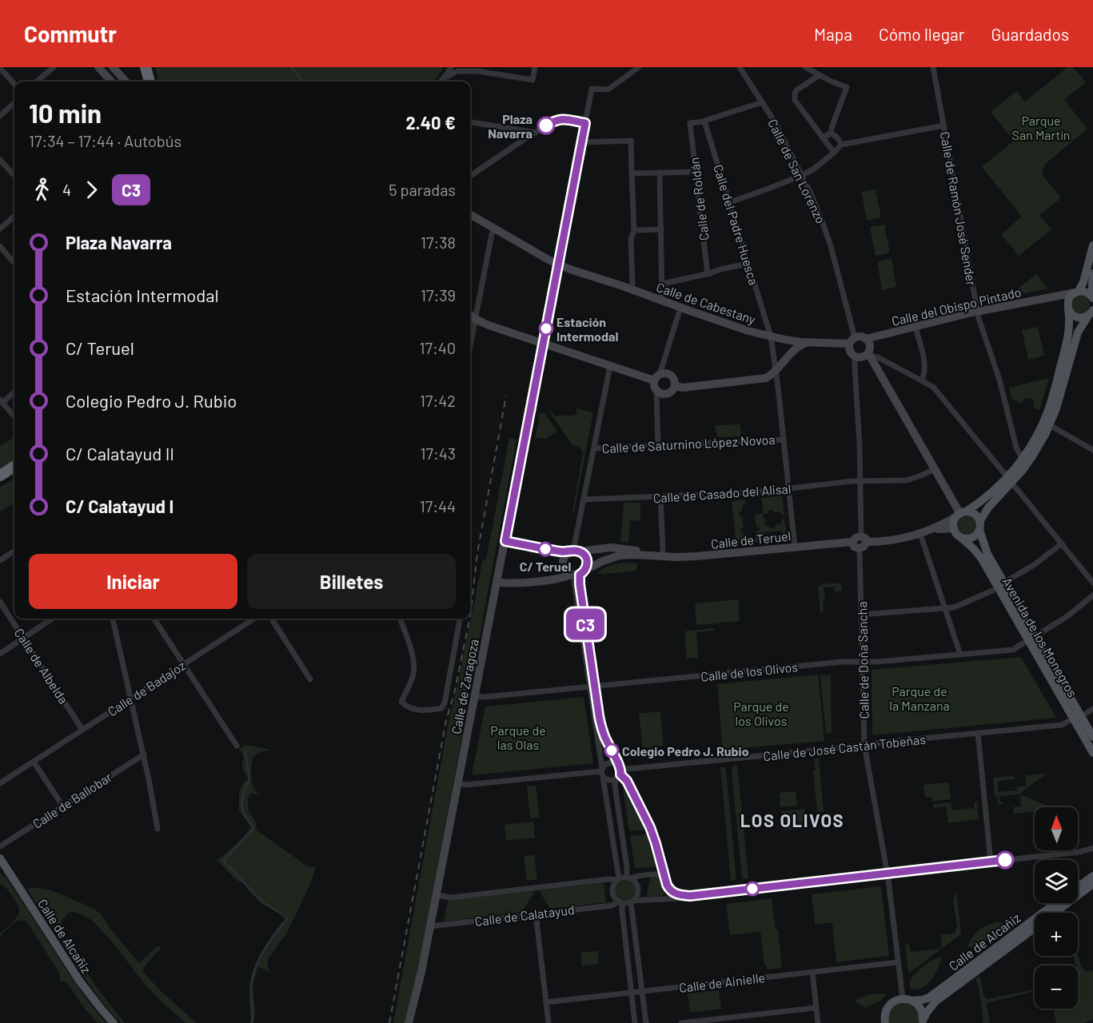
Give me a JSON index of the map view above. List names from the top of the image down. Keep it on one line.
{"streets":{"main road":["Calle de Cabestany","Calle del Obispo Pintado","Calle de Teruel","Avenida de los Monegros","Calle de Zaragoza","Calle de Alcañiz"],"street":["Calle de San Lorenzo","Calle de Roldán","Calle de Ramón José Sender","Calle del Padre Huesca","Calle de Saturnino López Novoa","Calle de Casado del Alisal","Calle de Doña Sancha","Calle de Albelda","Calle de los Olivos","Calle de Badajoz","Calle de José Castán Tobeñas","Calle de Ballobar","Calle de Calatayud","Calle de Ainielle"]},"crossings":[["Calle de San Lorenzo","Calle de Cabestany"],["Calle de San Lorenzo","Calle del Obispo Pintado"],["Calle de Roldán","Calle del Padre Huesca"],["Calle de Ramón José Sender","Calle del Obispo Pintado"],["Calle del Padre Huesca","Calle de Cabestany"],["Calle del Padre Huesca","Calle de Saturnino López Novoa"],["Calle del Padre Huesca","Calle de Casado del Alisal"],["Calle del Padre Huesca","Calle de Teruel"],["Calle de Cabestany","Calle del Obispo Pintado"],["Calle de Cabestany","Calle de Zaragoza"],["Calle de Teruel","Calle de Doña Sancha"],["Calle de Teruel","Calle de Zaragoza"],["Calle de Doña Sancha","Calle de los Olivos"],["Calle de Doña Sancha","Calle de José Castán Tobeñas"],["Calle de Doña Sancha","Calle de Ainielle"],["Calle de Albelda","Calle de Badajoz"],["Calle de los Olivos","Calle de Zaragoza"],["Calle de Zaragoza","Calle de Calatayud"]],"districts":["LOS OLIVOS"],"parks":["Parque San Martín","Parque de la Manzana","Parque de los Olivos","Parque de las Olas"],"places":["Plaza Navarra","Estación Intermodal","C/ Teruel","Colegio Pedro J. Rubio"],"lines":["bus line C3"],"north":"top","page":{"header":"Commutr","nav":["Mapa","Cómo llegar","Guardados"],"on_map":"C3","heading":["10 min","17:34 – 17:44 · Autobús","2.40 €"],"legs":["4","C3","5 paradas"],"list":[{"name":"Plaza Navarra","value":"17:38"},{"name":"Estación Intermodal","value":"17:39"},{"name":"C/ Teruel","value":"17:40"},{"name":"Colegio Pedro J. Rubio","value":"17:42"},{"name":"C/ Calatayud II","value":"17:43"},{"name":"C/ Calatayud I","value":"17:44"}],"buttons":["Iniciar","Billetes"],"map_buttons":["+","−"]}}
